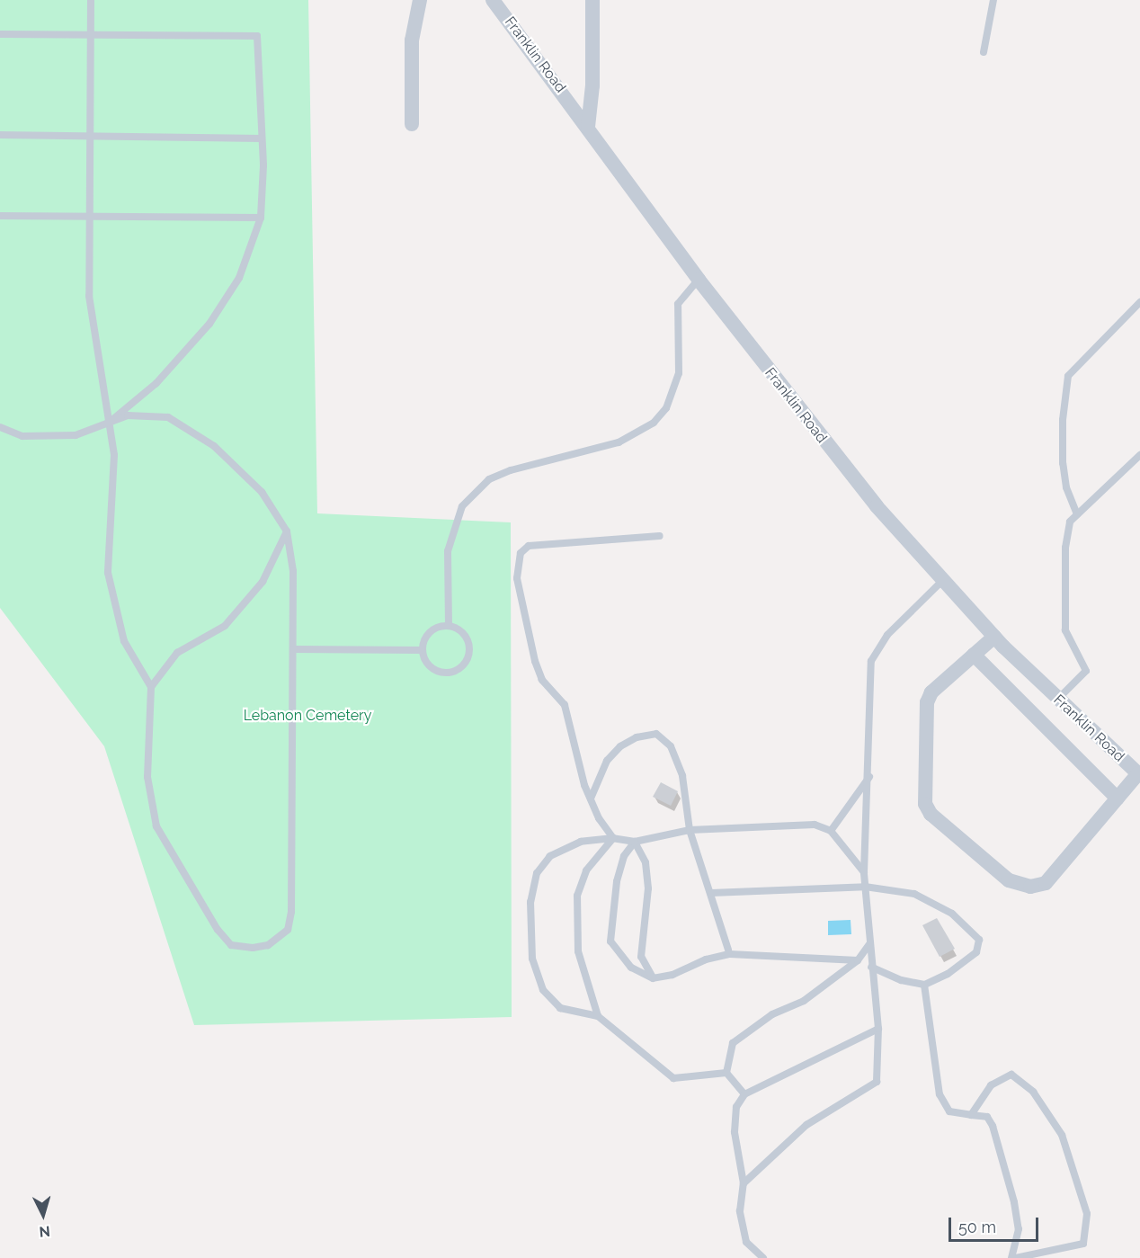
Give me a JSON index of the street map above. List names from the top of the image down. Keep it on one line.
{"streets":{"street":["Franklin Road"]},"parks":["Lebanon Cemetery"],"scale_bar":"50 m","north":"bottom"}
